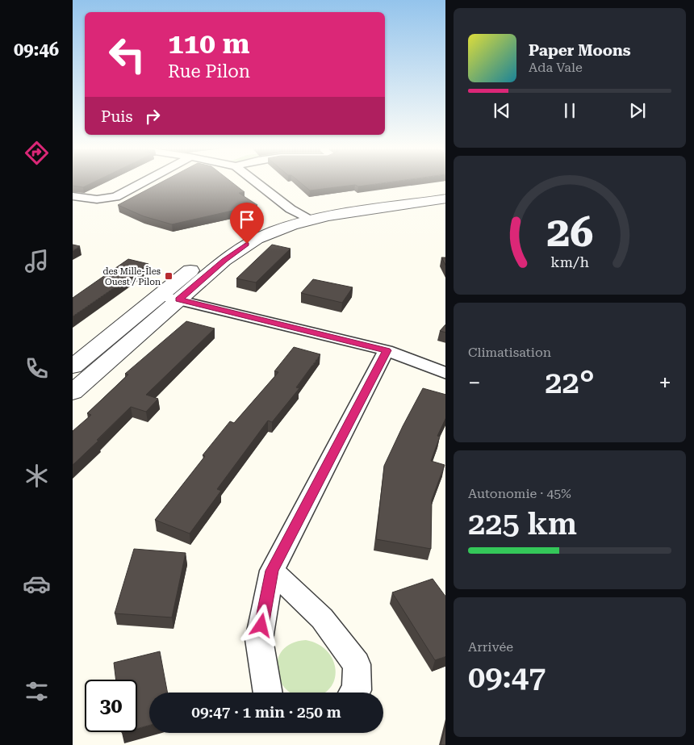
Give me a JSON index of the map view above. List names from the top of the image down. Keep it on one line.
{"places":{"transit":["des Mille-Îles Ouest / Pilon"]},"page":{"tabs":"09:46","turn":["110 m","Rue Pilon"],"song":["Paper Moons","Ada Vale"],"then":"Puis","tile":["Climatisation",["Autonomie · 45%","225 km"],["Arrivée","09:47"]],"heat":["−","22°","+"],"limit":"30","trip":"09:47 · 1 min · 250 m","gauge":["26","km/h"]}}
